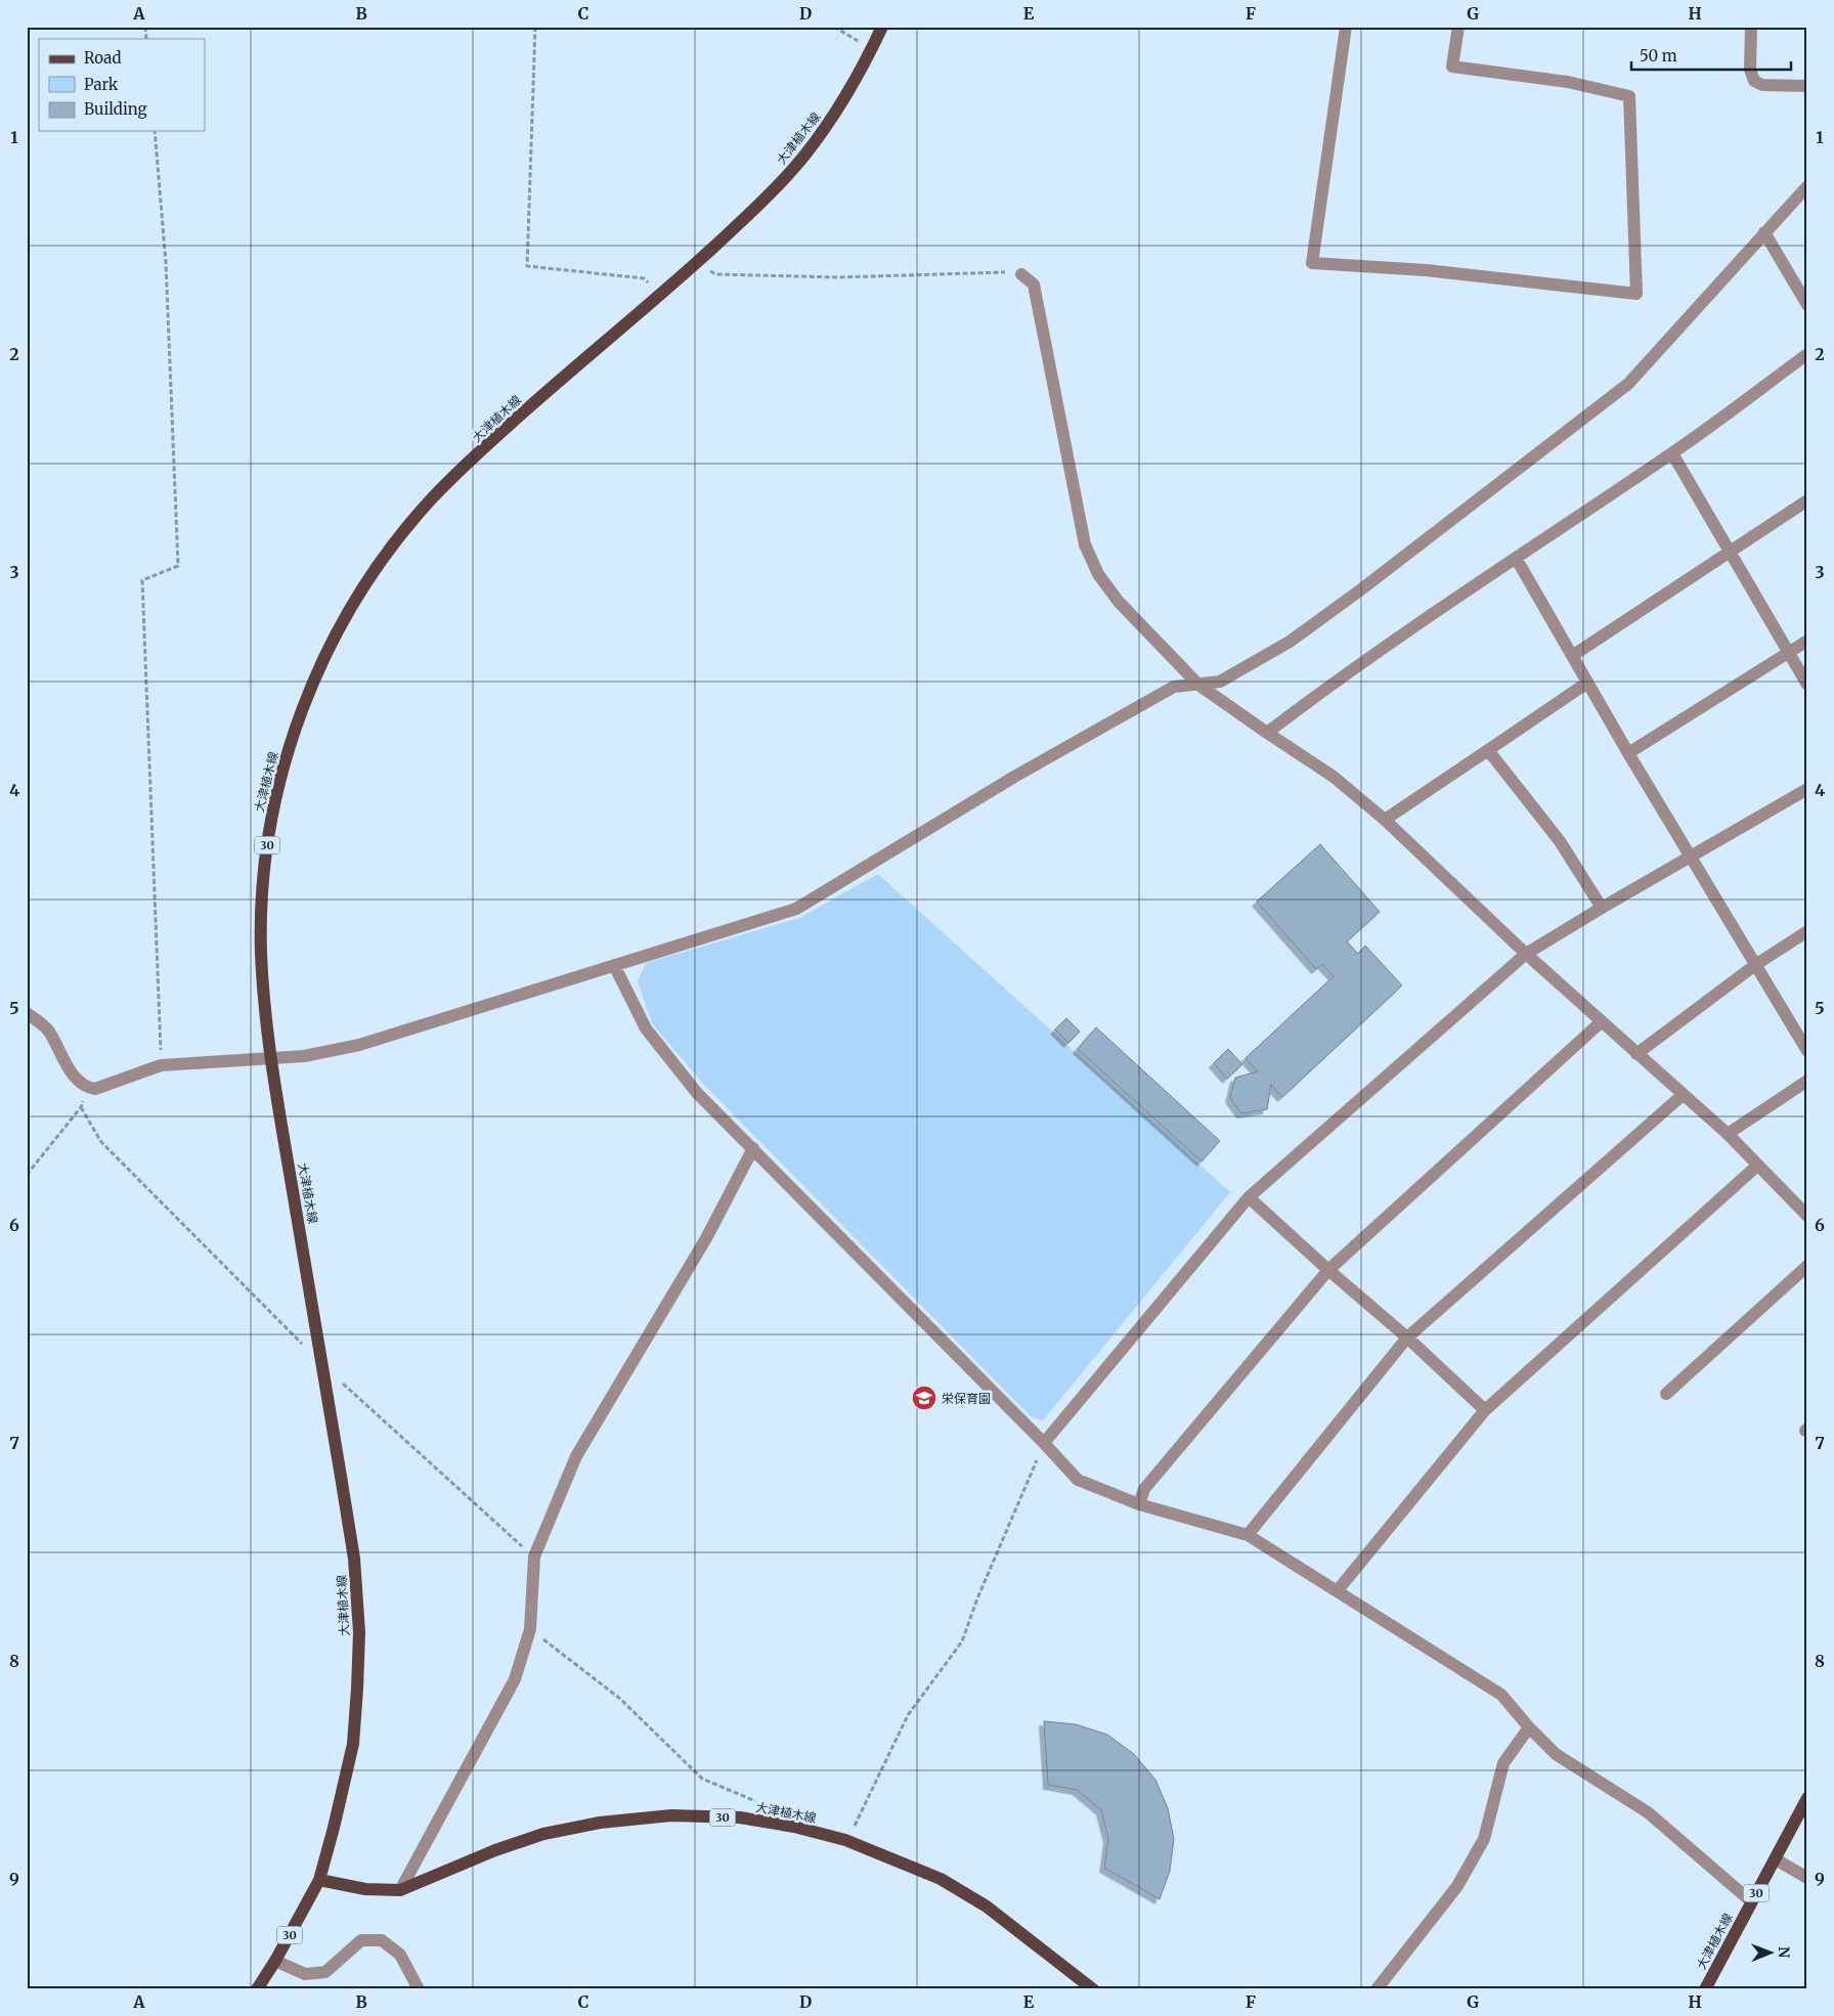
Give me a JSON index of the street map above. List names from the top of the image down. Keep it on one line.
{"streets":{"main road":["大津植木線","30"]},"places":{"school or university":["栄保育園"]},"legend":["Road","Park","Building"],"scale_bar":"50 m","north":"right","grid":{"columns":["A","B","C","D","E","F","G","H"],"rows":["1","2","3","4","5","6","7","8","9"]}}
